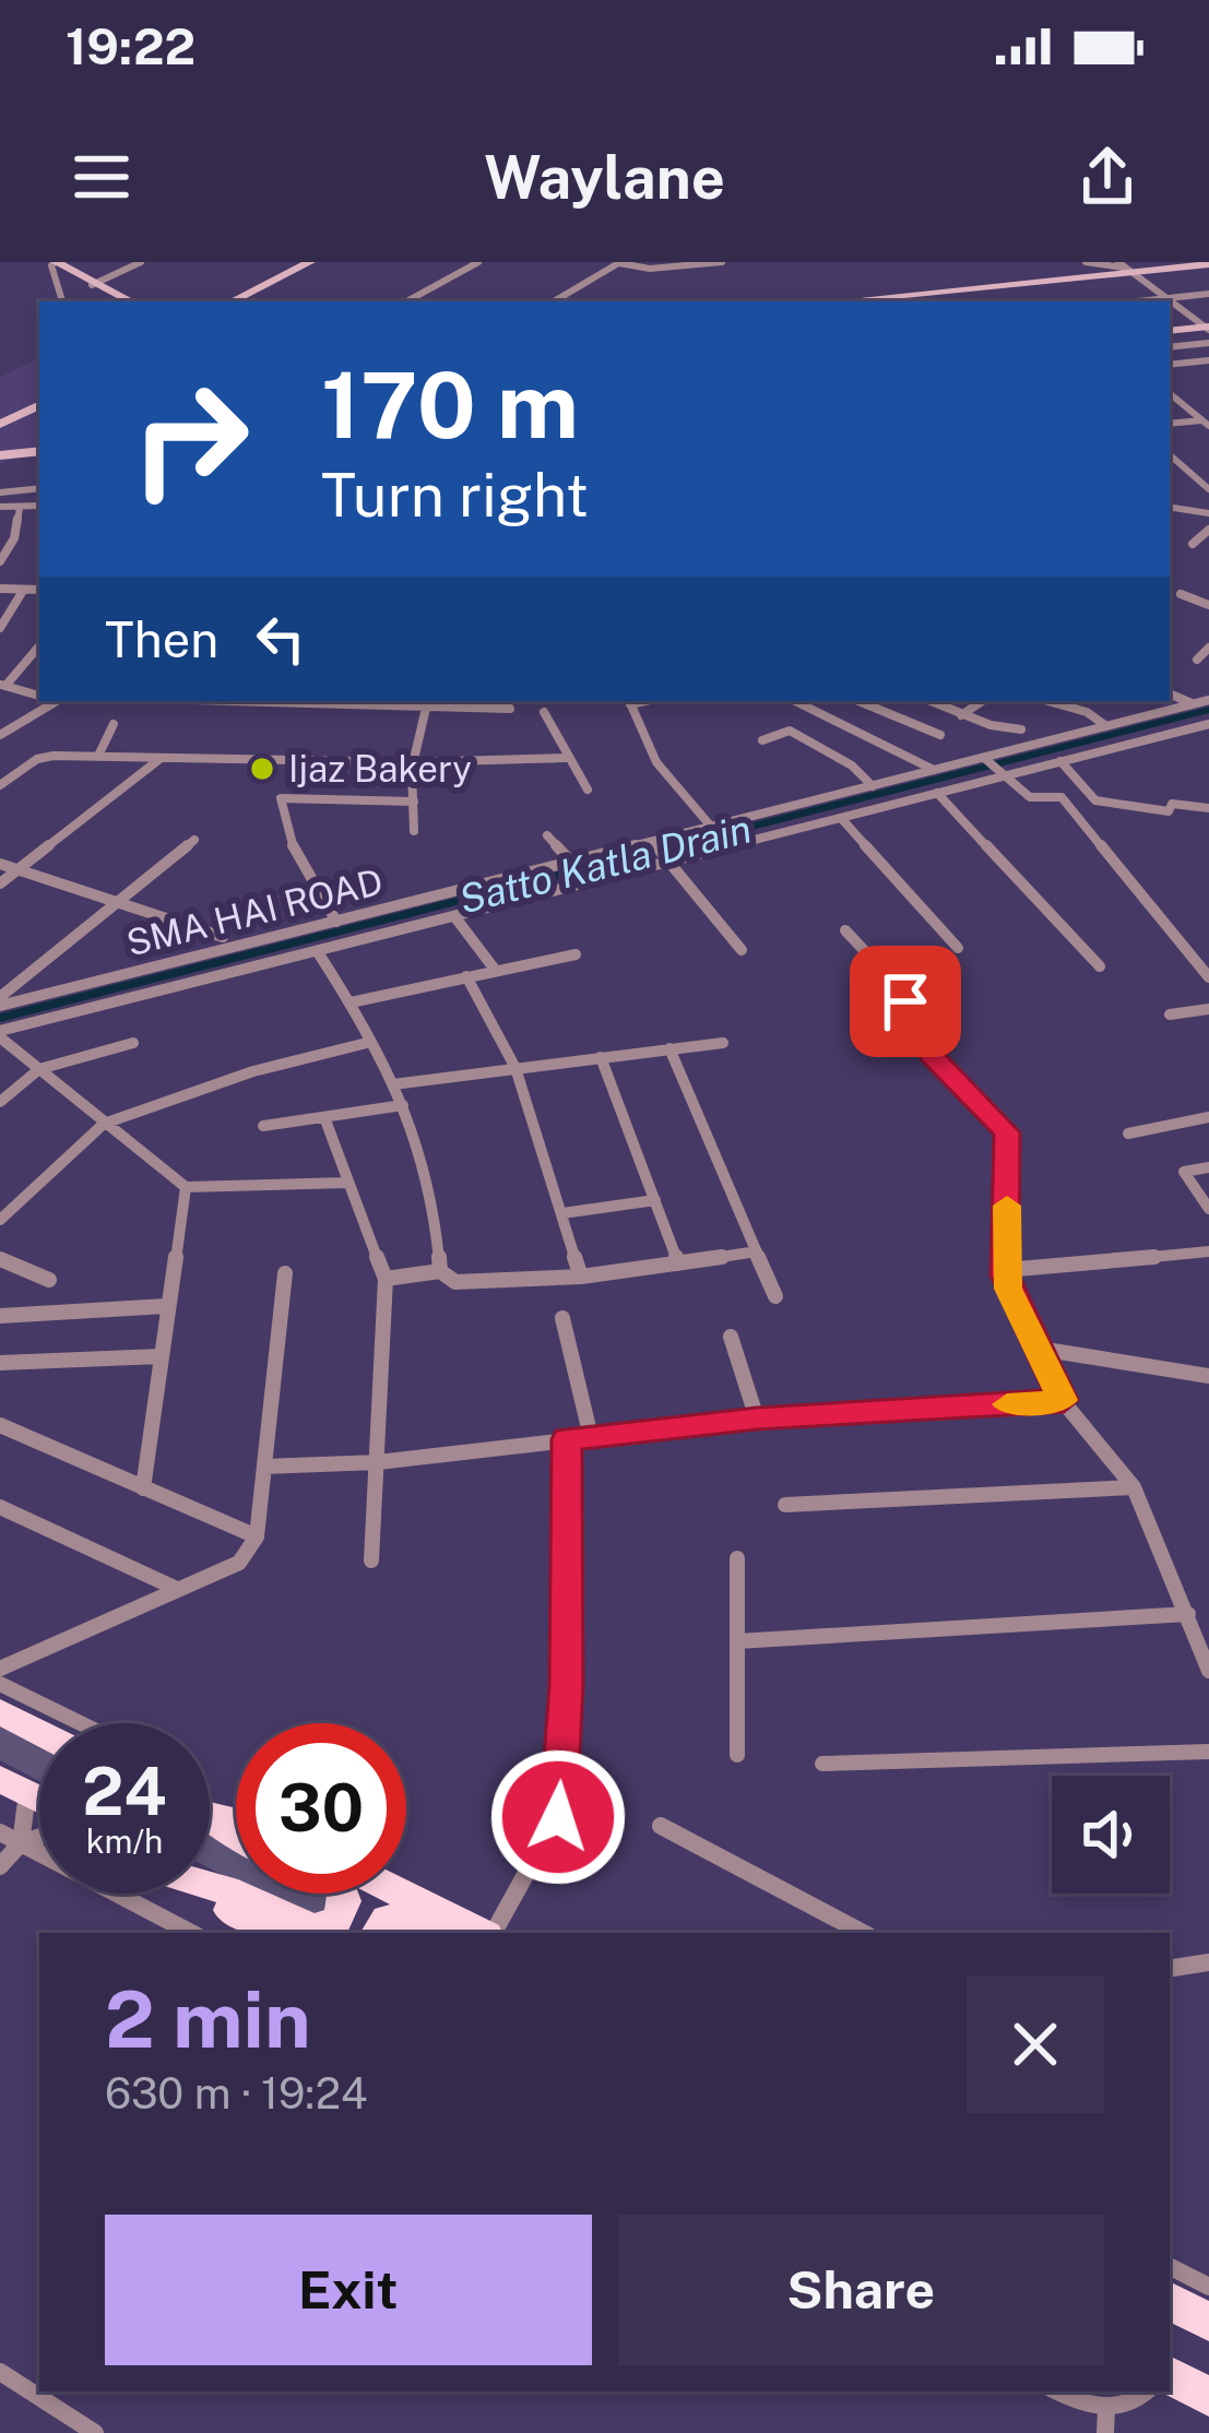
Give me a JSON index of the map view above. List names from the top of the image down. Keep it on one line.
{"streets":{"street":["SMA HAI ROAD"]},"water":["Satto Katla Drain"],"places":["Ijaz Bakery"],"page":{"status":"19:22","header":"Waylane","turn":["170 m","Turn right"],"then":"Then","speed":"24 km/h","limit":"30","heading":["2 min","630 m · 19:24"],"buttons":["Exit","Share"]}}
